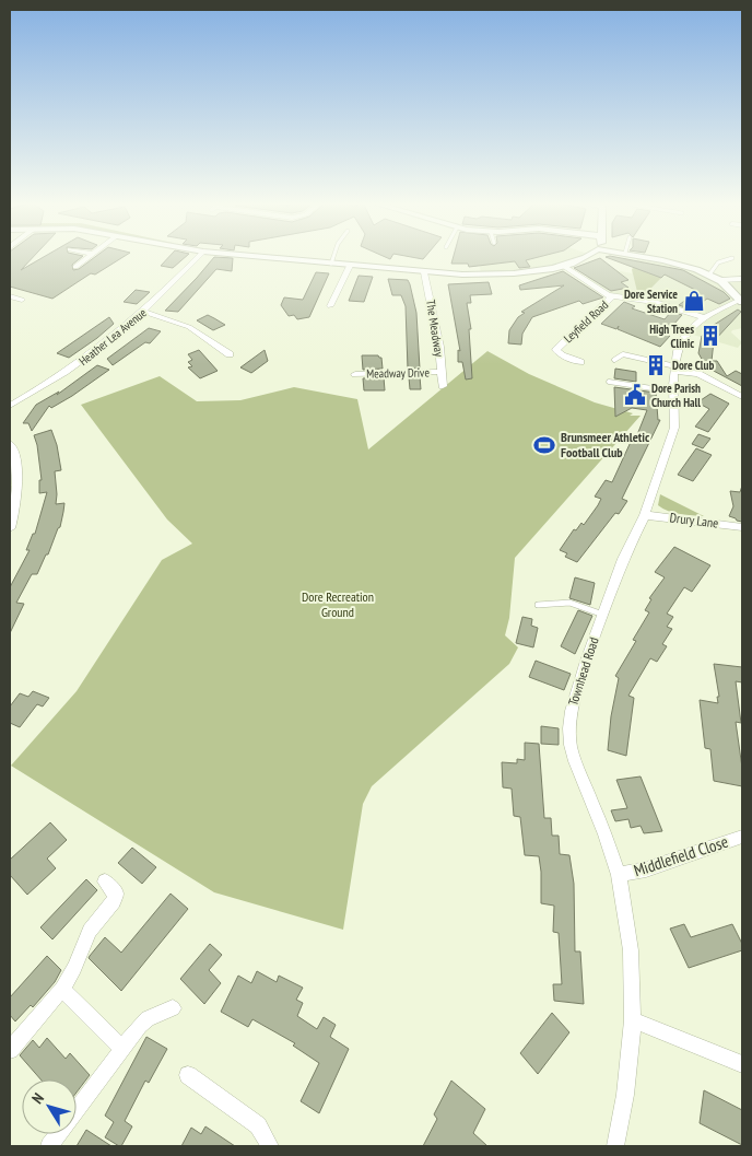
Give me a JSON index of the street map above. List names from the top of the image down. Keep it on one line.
{"streets":{"street":["Leyfield Road","The Meadway","Heather Lea Avenue","Meadway Drive","Drury Lane","Townhead Road","Middlefield Close"]},"crossings":[["The Meadway","Meadway Drive"],["Drury Lane","Townhead Road"],["Townhead Road","Middlefield Close"]],"parks":["Dore Recreation Ground"],"places":{"shop":["Dore Service Station"],"building":["High Trees Clinic","Dore Club"],"public building":["Dore Parish Church Hall"],"sports":["Brunsmeer Athletic Football Club"]},"north":"top left"}
